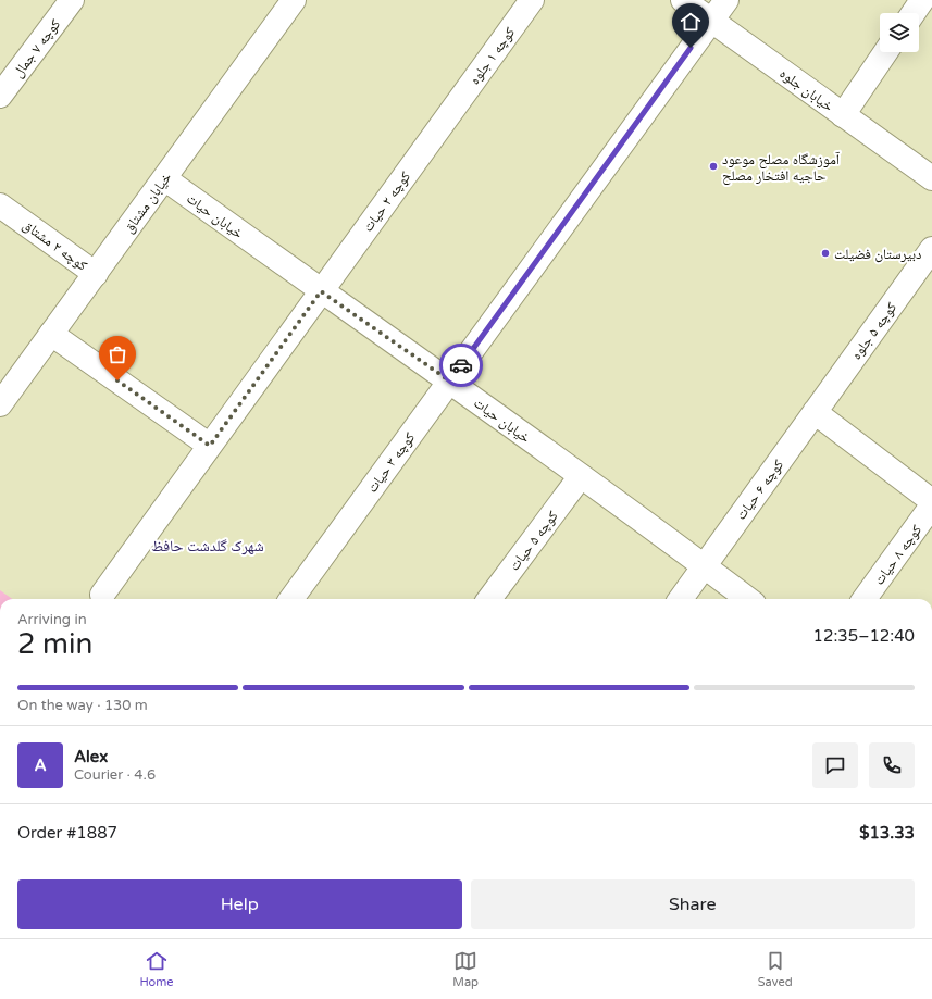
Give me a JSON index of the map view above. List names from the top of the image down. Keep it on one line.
{"streets":{"street":["کوچه ۷ جمال","کوچه ۱ جلوه","خیابان جلوه","کوچه ۲ حیات","خیابان مشتاق","خیابان حیات","کوچه ۲ مشتاق","کوچه ۵ جلوه","کوچه ۳ حیات","کوچه ۶ حیات","کوچه ۵ حیات","کوچه ۸ حیات"]},"crossings":[["کوچه ۱ جلوه","کوچه ۲ حیات"],["خیابان جلوه","کوچه ۳ حیات"],["کوچه ۲ حیات","خیابان حیات"],["خیابان مشتاق","خیابان حیات"],["خیابان مشتاق","کوچه ۲ مشتاق"],["خیابان حیات","کوچه ۳ حیات"],["خیابان حیات","کوچه ۶ حیات"],["خیابان حیات","کوچه ۵ حیات"],["کوچه ۵ جلوه","کوچه ۶ حیات"]],"districts":["شهرک گلدشت حافظ"],"places":["آموزشگاه مصلح موعود حاجیه افتخار مصلح","دبیرستان فضیلت"],"page":{"heading":["2 min","Arriving in","12:35–12:40"],"panel":["Alex","Courier · 4.6","Order #1887","$13.33"],"bar":"On the way · 130 m","round":"A","buttons":["Help","Share"],"tabs":["Home","Map","Saved"]}}
